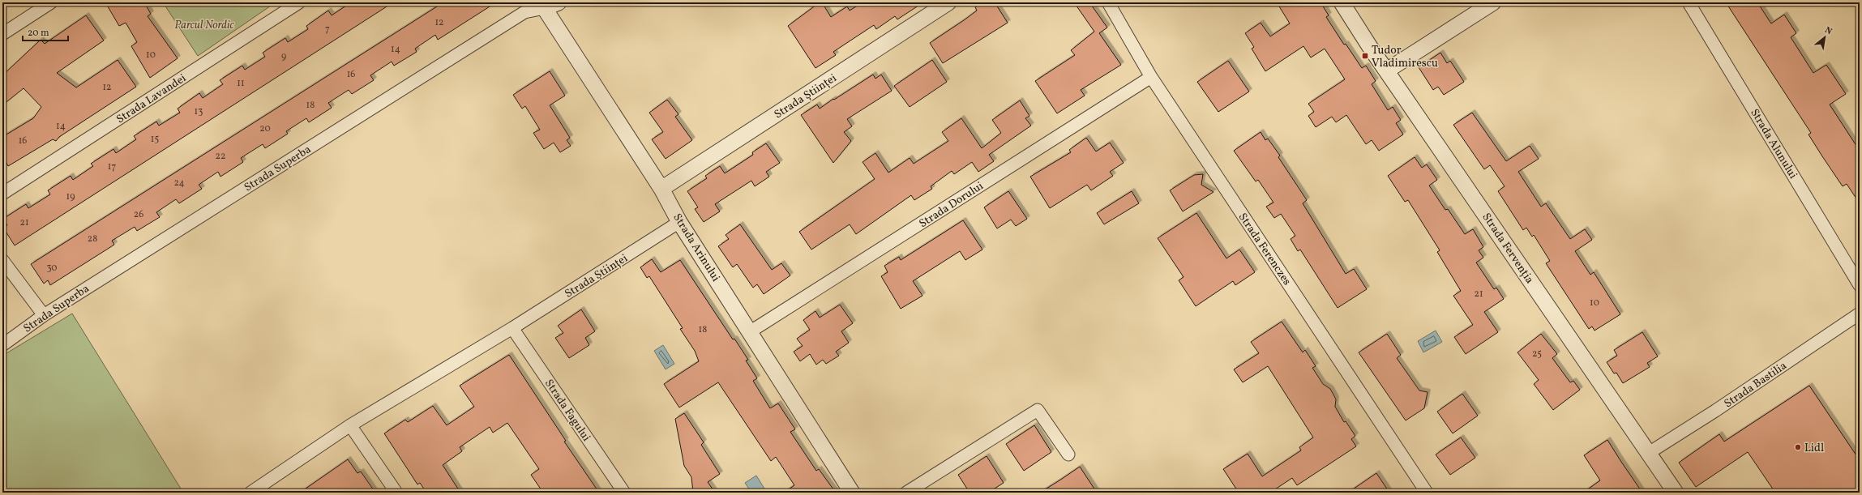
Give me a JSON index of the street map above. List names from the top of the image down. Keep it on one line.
{"streets":{"street":["Strada Științei","Strada Lavandei","Strada Alunului","Strada Superba","Strada Dorului","Strada Arinului","Strada Fervenția","Strada Ferenczes","Strada Bastilia","Strada Fagului"]},"crossings":[["Strada Științei","Strada Arinului"],["Strada Științei","Strada Fagului"],["Strada Superba","Strada Arinului"],["Strada Dorului","Strada Arinului"],["Strada Dorului","Strada Ferenczes"],["Strada Fervenția","Strada Bastilia"]],"parks":["Parcul Nordic"],"places":{"transit":["Tudor Vladimirescu"],"other":["Lidl"]},"house_numbers":["12","7","14","10","9","16","11","12","18","13","14","20","15","16","22","17","24","19","26","21","28","30","21","10","18","25"],"scale_bar":"20 m","north":"top right"}
